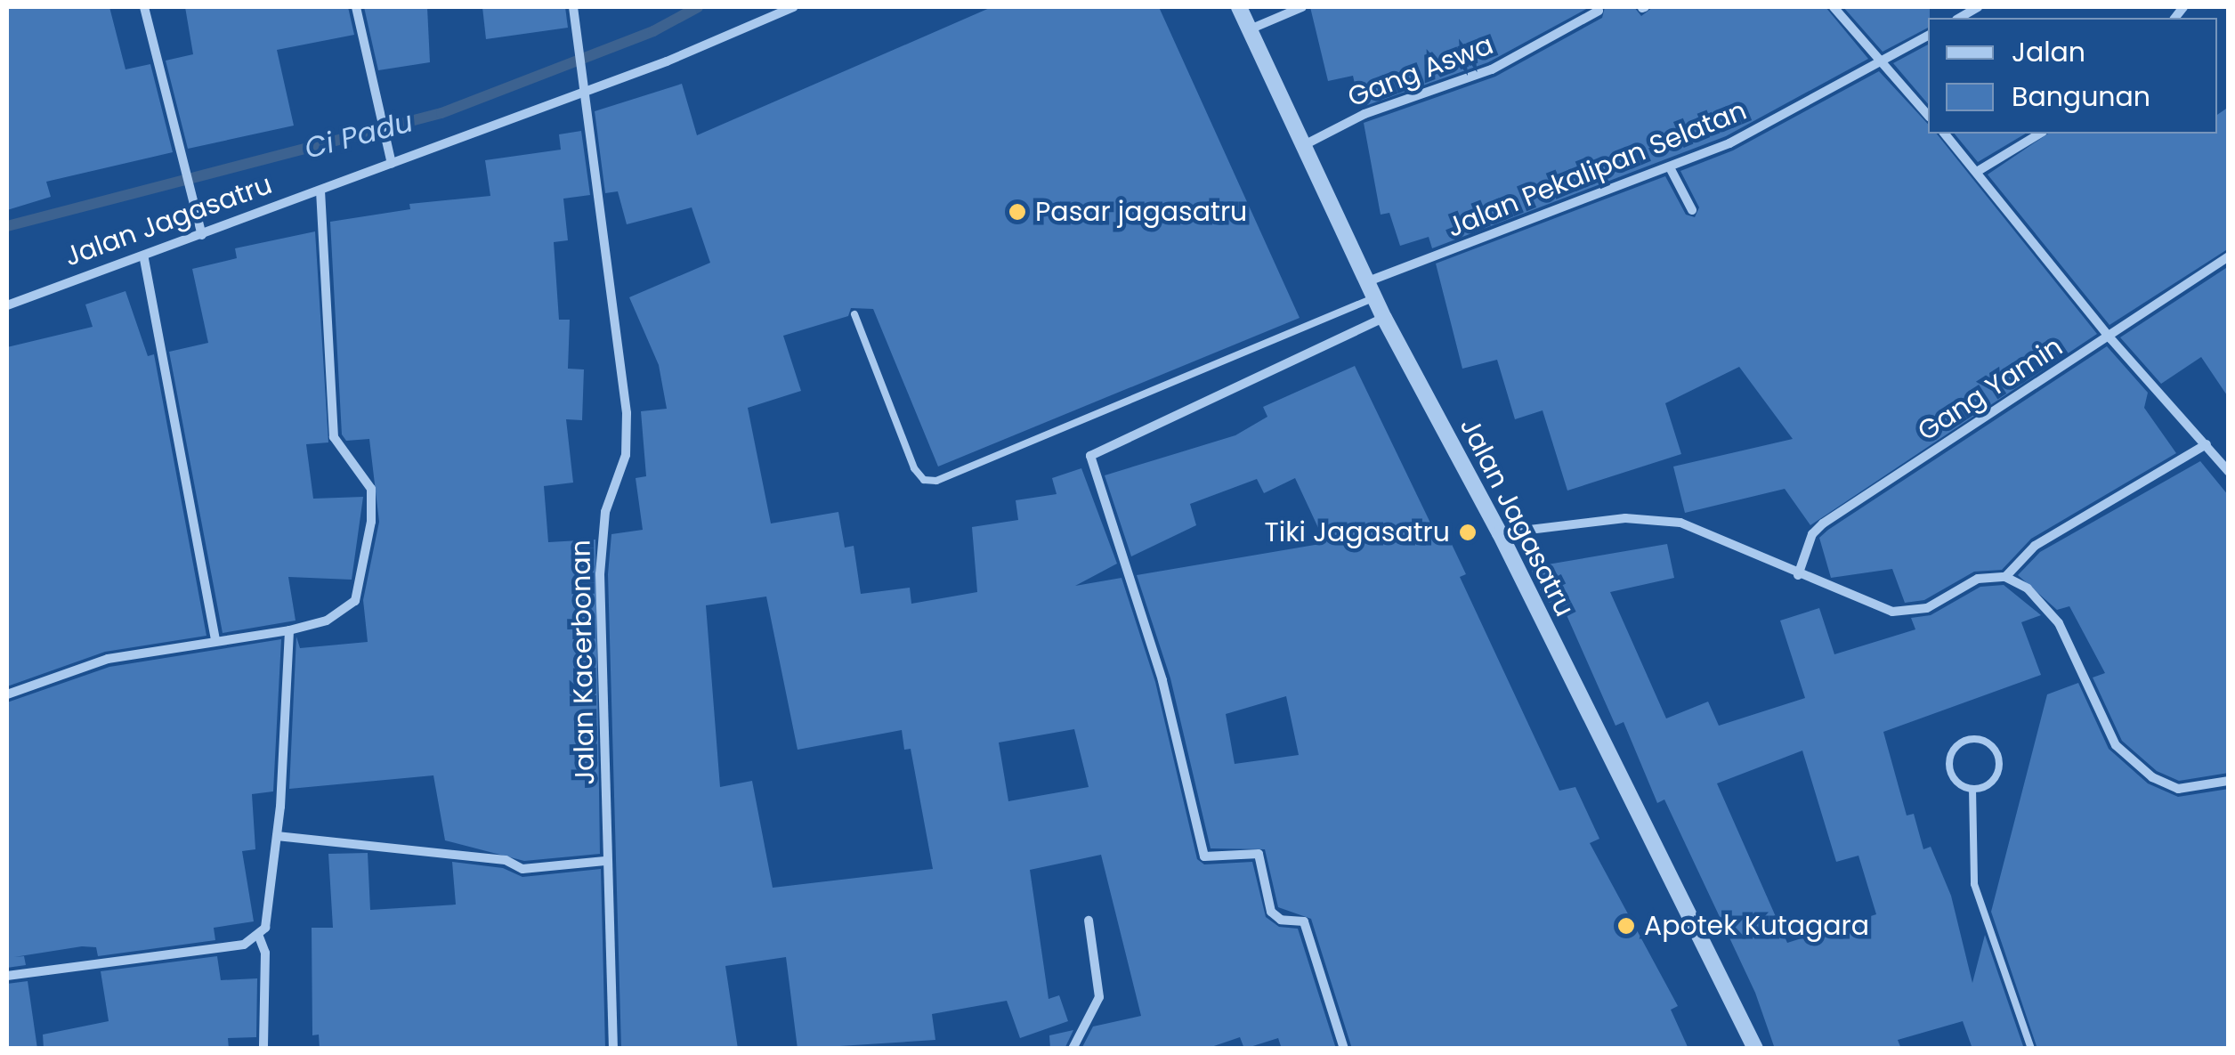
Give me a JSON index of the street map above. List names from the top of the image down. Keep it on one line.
{"streets":{"street":["Gang Aswa","Jalan Pekalipan Selatan","Jalan Jagasatru","Gang Yamin","Jalan Kacerbonan"]},"crossings":[["Gang Aswa","Jalan Jagasatru"],["Jalan Pekalipan Selatan","Jalan Jagasatru"],["Jalan Jagasatru","Jalan Kacerbonan"]],"water":["Ci Padu"],"places":["Pasar jagasatru","Tiki Jagasatru","Apotek Kutagara"],"legend":["Jalan","Bangunan"]}
